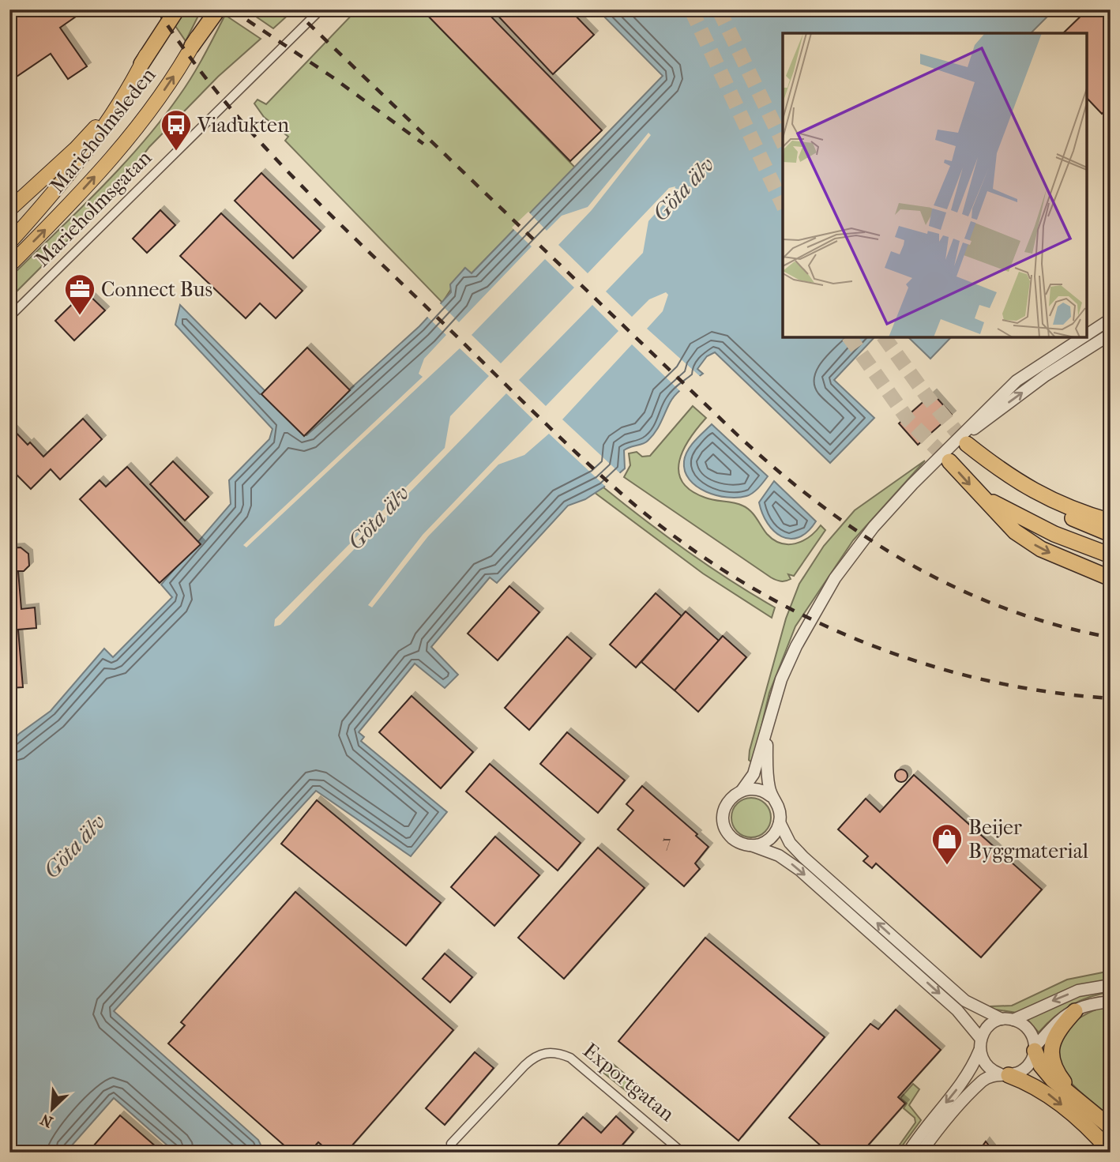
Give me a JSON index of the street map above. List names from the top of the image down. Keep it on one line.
{"streets":{"highway":["Marieholmsleden"],"street":["Marieholmsgatan","Exportgatan"]},"water":["Göta älv"],"places":{"bus stop":["Viadukten"],"office":["Connect Bus"],"shop":["Beijer Byggmaterial"]},"house_numbers":["7"],"north":"bottom left"}
